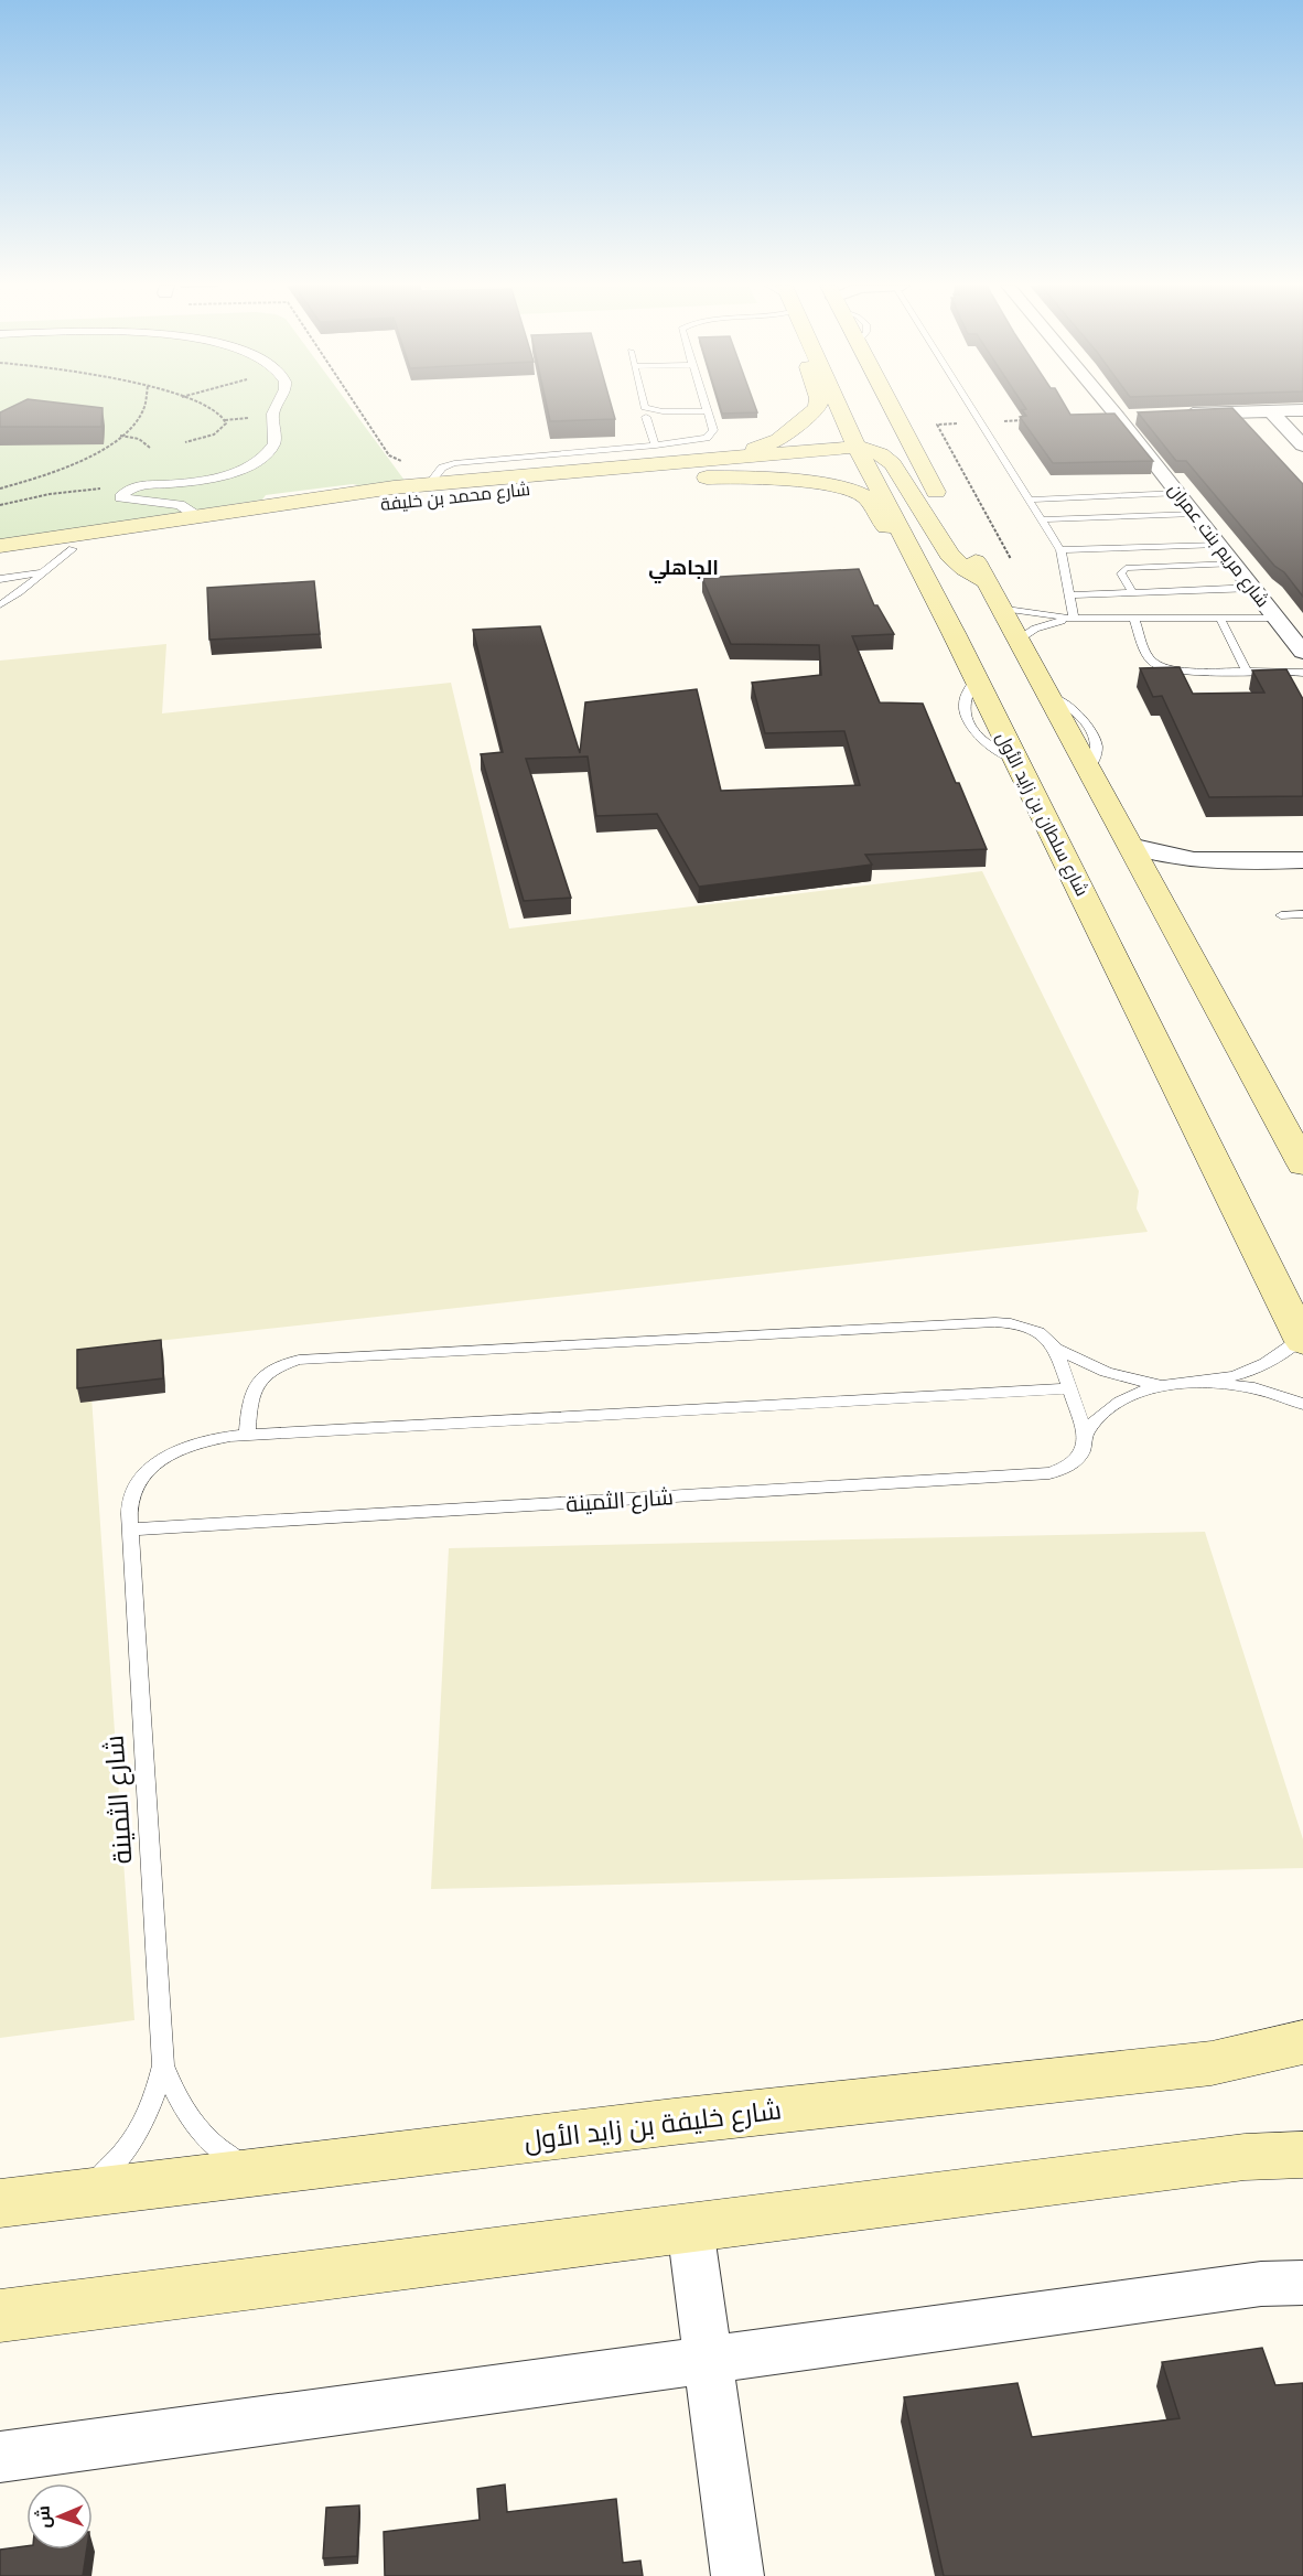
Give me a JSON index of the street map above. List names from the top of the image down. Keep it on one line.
{"streets":{"main road":["شارع محمد بن خليفة","شارع سلطان بن زايد الأول","شارع خليفة بن زايد الأول"],"street":["شارع مريم بنت عمران"],"lane":["شارع الثمينة"]},"crossings":[["شارع محمد بن خليفة","شارع سلطان بن زايد الأول"],["شارع سلطان بن زايد الأول","شارع الثمينة"],["شارع الثمينة","شارع خليفة بن زايد الأول"]],"districts":["الجاهلي"],"north":"left"}
